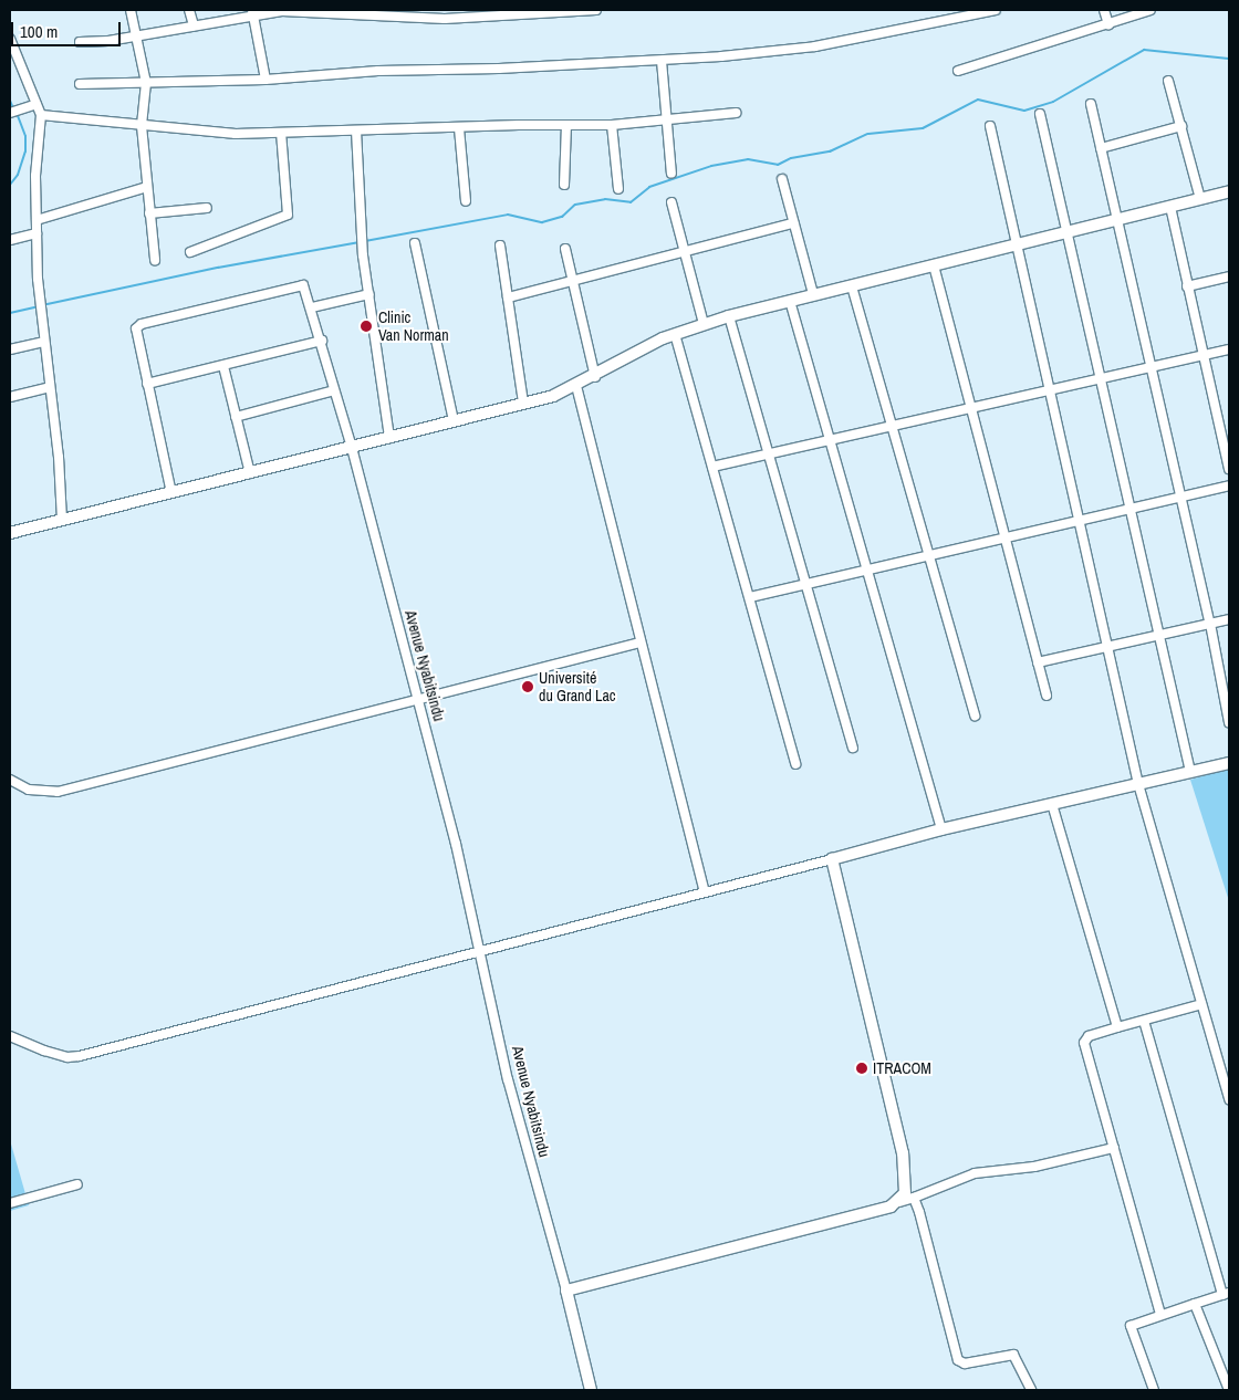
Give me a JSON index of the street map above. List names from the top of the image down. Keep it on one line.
{"streets":{"street":["Avenue Nyabitsindu"]},"places":["Clinic Van Norman","Université du Grand Lac","ITRACOM"],"scale_bar":"100 m"}
